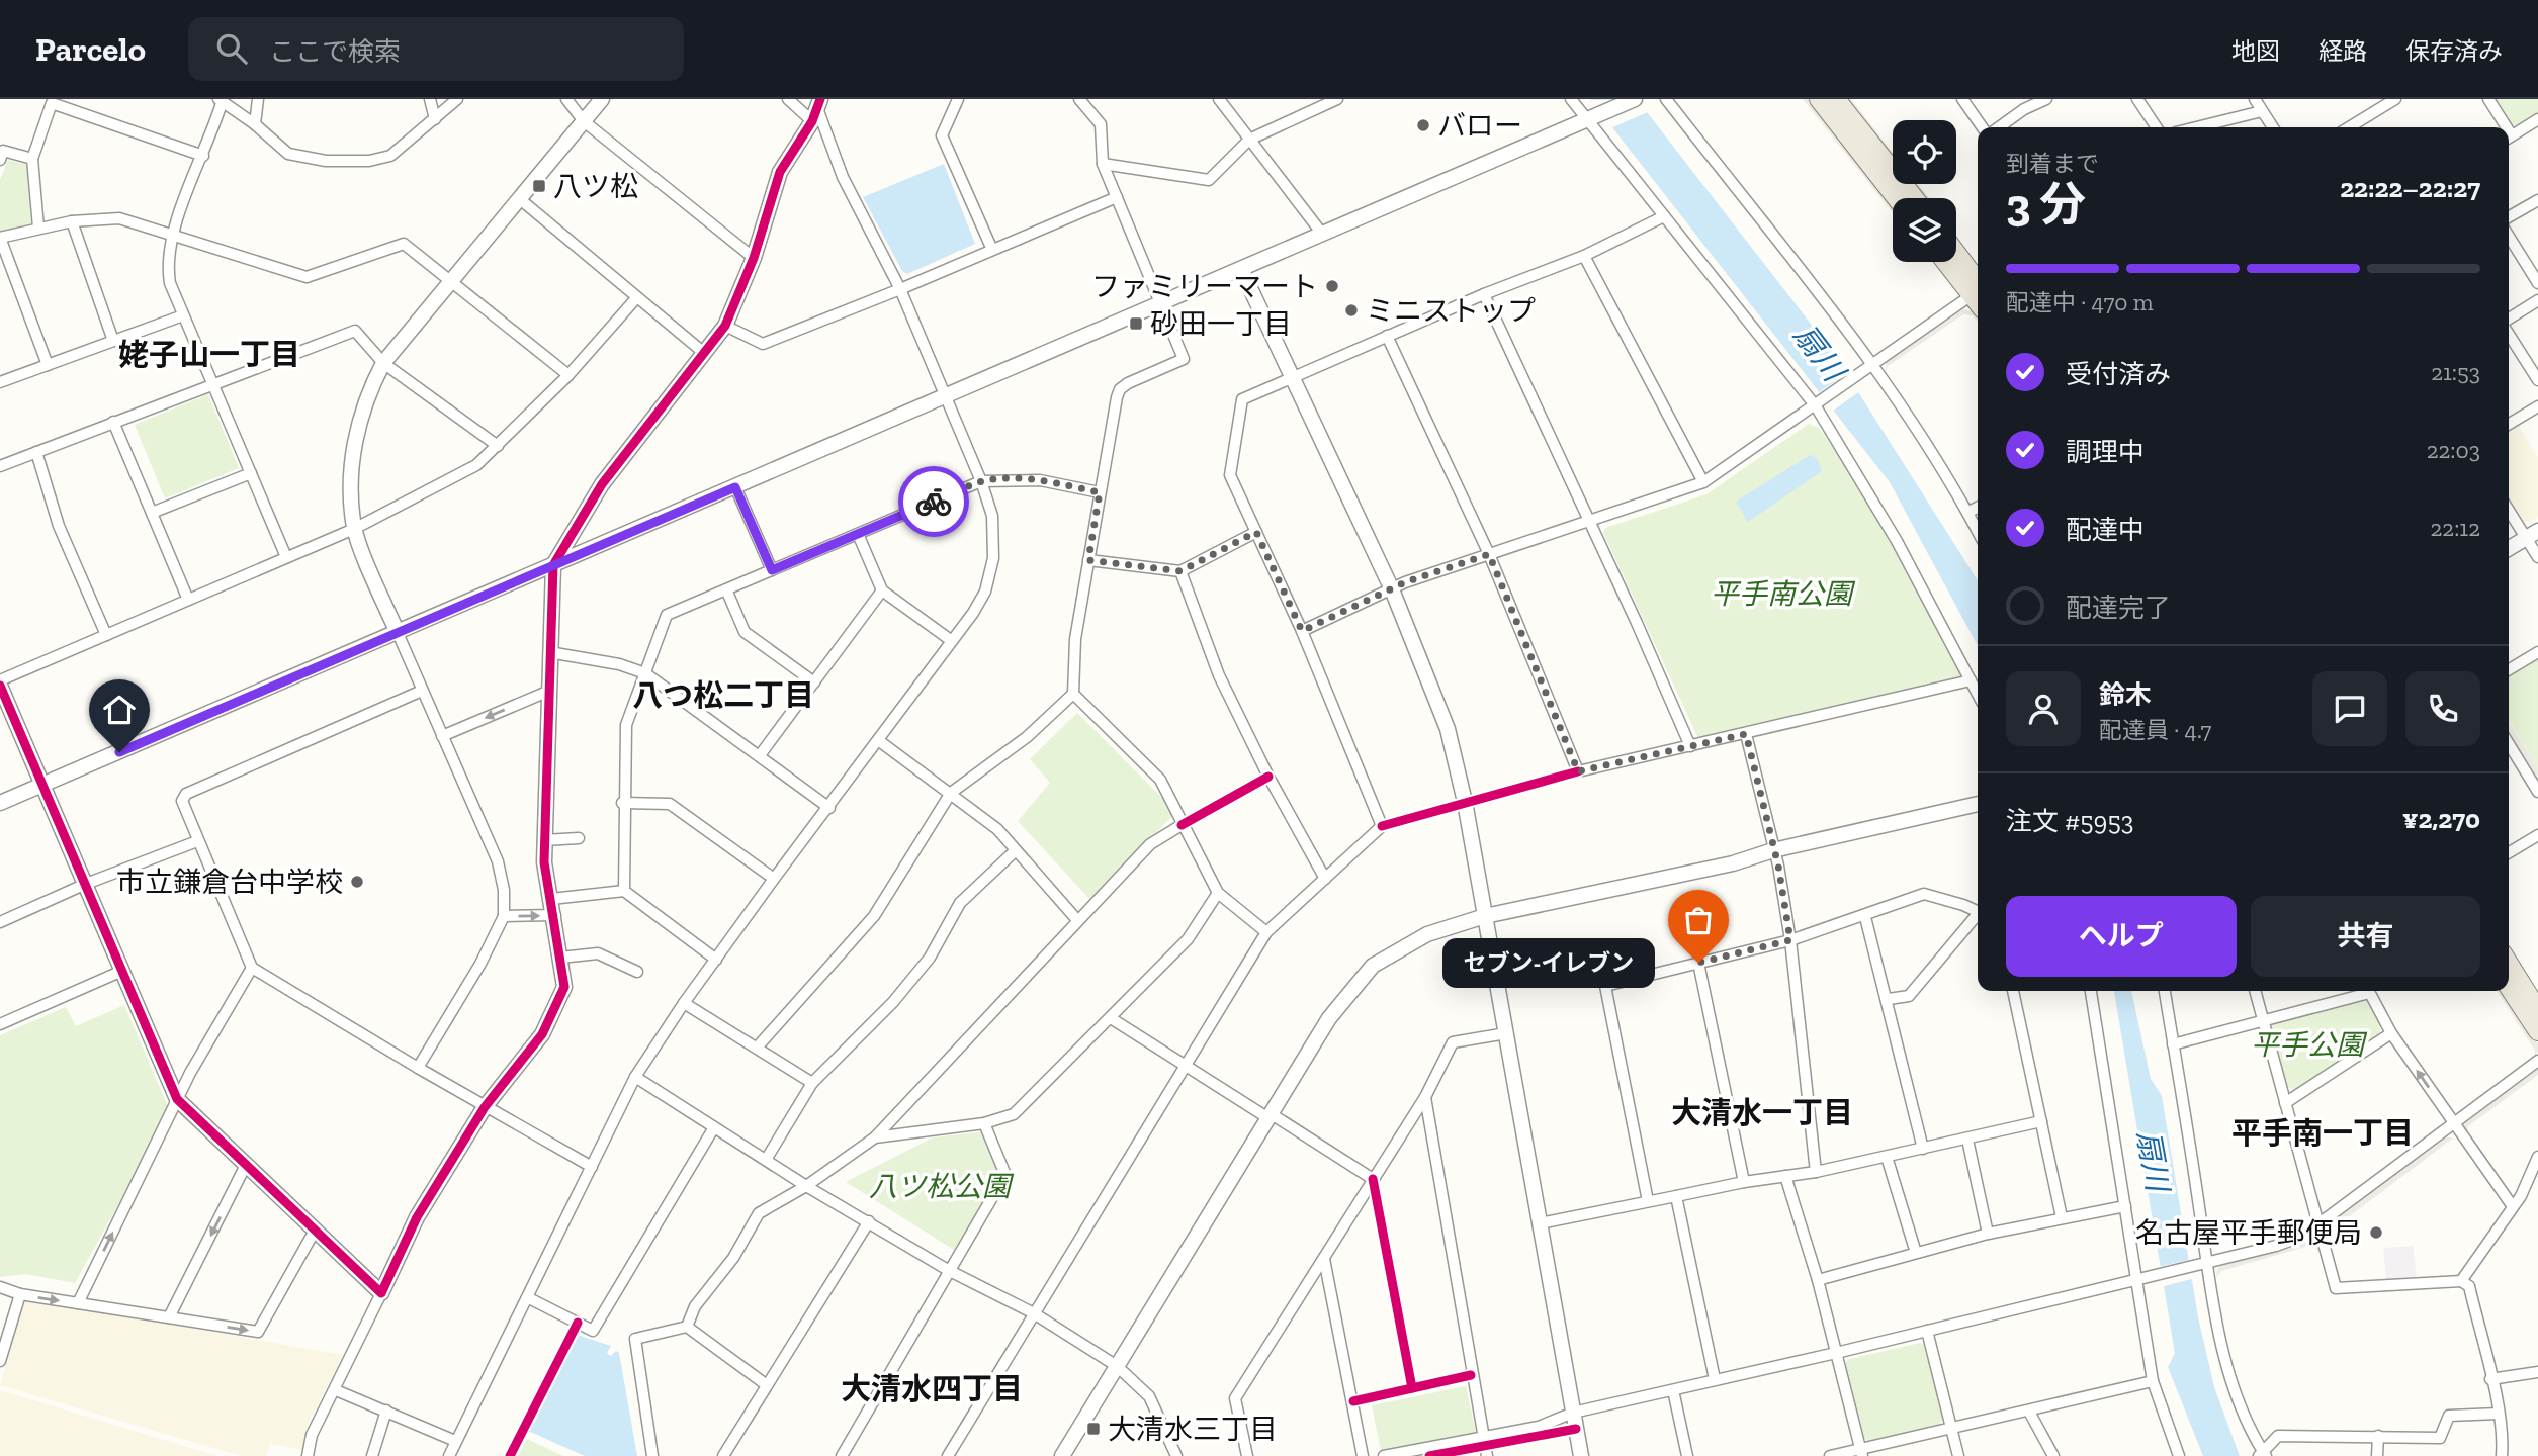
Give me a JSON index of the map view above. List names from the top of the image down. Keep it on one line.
{"districts":["姥子山一丁目","八つ松二丁目","大清水一丁目","平手南一丁目","大清水四丁目"],"water":["扇川"],"parks":["平手南公園","平手公園","八ツ松公園"],"places":{"other":["バロー","ファミリーマート","ミニストップ","市立鎌倉台中学校","セブン-イレブン","名古屋平手郵便局"],"transit":["八ツ松","砂田一丁目","大清水三丁目"]},"page":{"header":"Parcelo","search":"ここで検索","nav":["地図","経路","保存済み"],"heading":["3 分","到着まで","22:22–22:27"],"panel":["鈴木","配達員 · 4.7","注文 #5953","¥2,270"],"bar":"配達中 · 470 m","list":[["受付済み","21:53"],["調理中","22:03"],["配達中","22:12"],"配達完了"],"buttons":["ヘルプ","共有"],"bubble":"セブン-イレブン"}}
